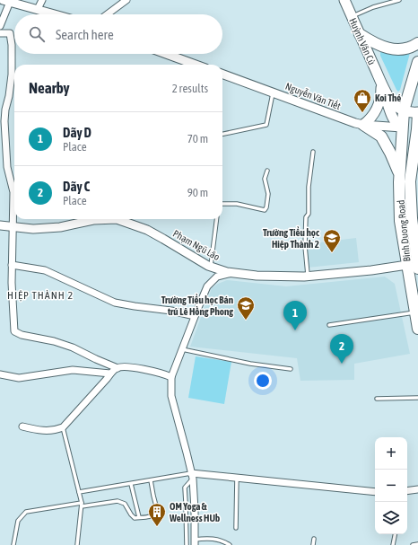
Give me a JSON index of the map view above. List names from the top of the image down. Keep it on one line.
{"streets":{"highway":["Binh Duong Road"],"main road":["Huỳnh Văn Cù"],"street":["Nguyễn Văn Tiết","Phạm Ngũ Lão"]},"crossings":[["Huỳnh Văn Cù","Nguyễn Văn Tiết"],["Huỳnh Văn Cù","Binh Duong Road"],["Nguyễn Văn Tiết","Binh Duong Road"],["Binh Duong Road","Phạm Ngũ Lão"]],"districts":["HIỆP THÀNH 2"],"places":{"shop":["Koi Thé"],"school or university":["Trường Tiểu học Hiệp Thành 2","Trường Tiểu học Bán trú Lê Hồng Phong"],"building":["OM Yoga & Wellness HUb"]},"page":{"search":"Search here","heading":["Nearby","2 results"],"list":[{"mark":"1","name":"Dãy D","note":"Place","value":"70 m"},{"mark":"2","name":"Dãy C","note":"Place","value":"90 m"}],"pins":["1","2"],"map_buttons":["+","−"]}}
